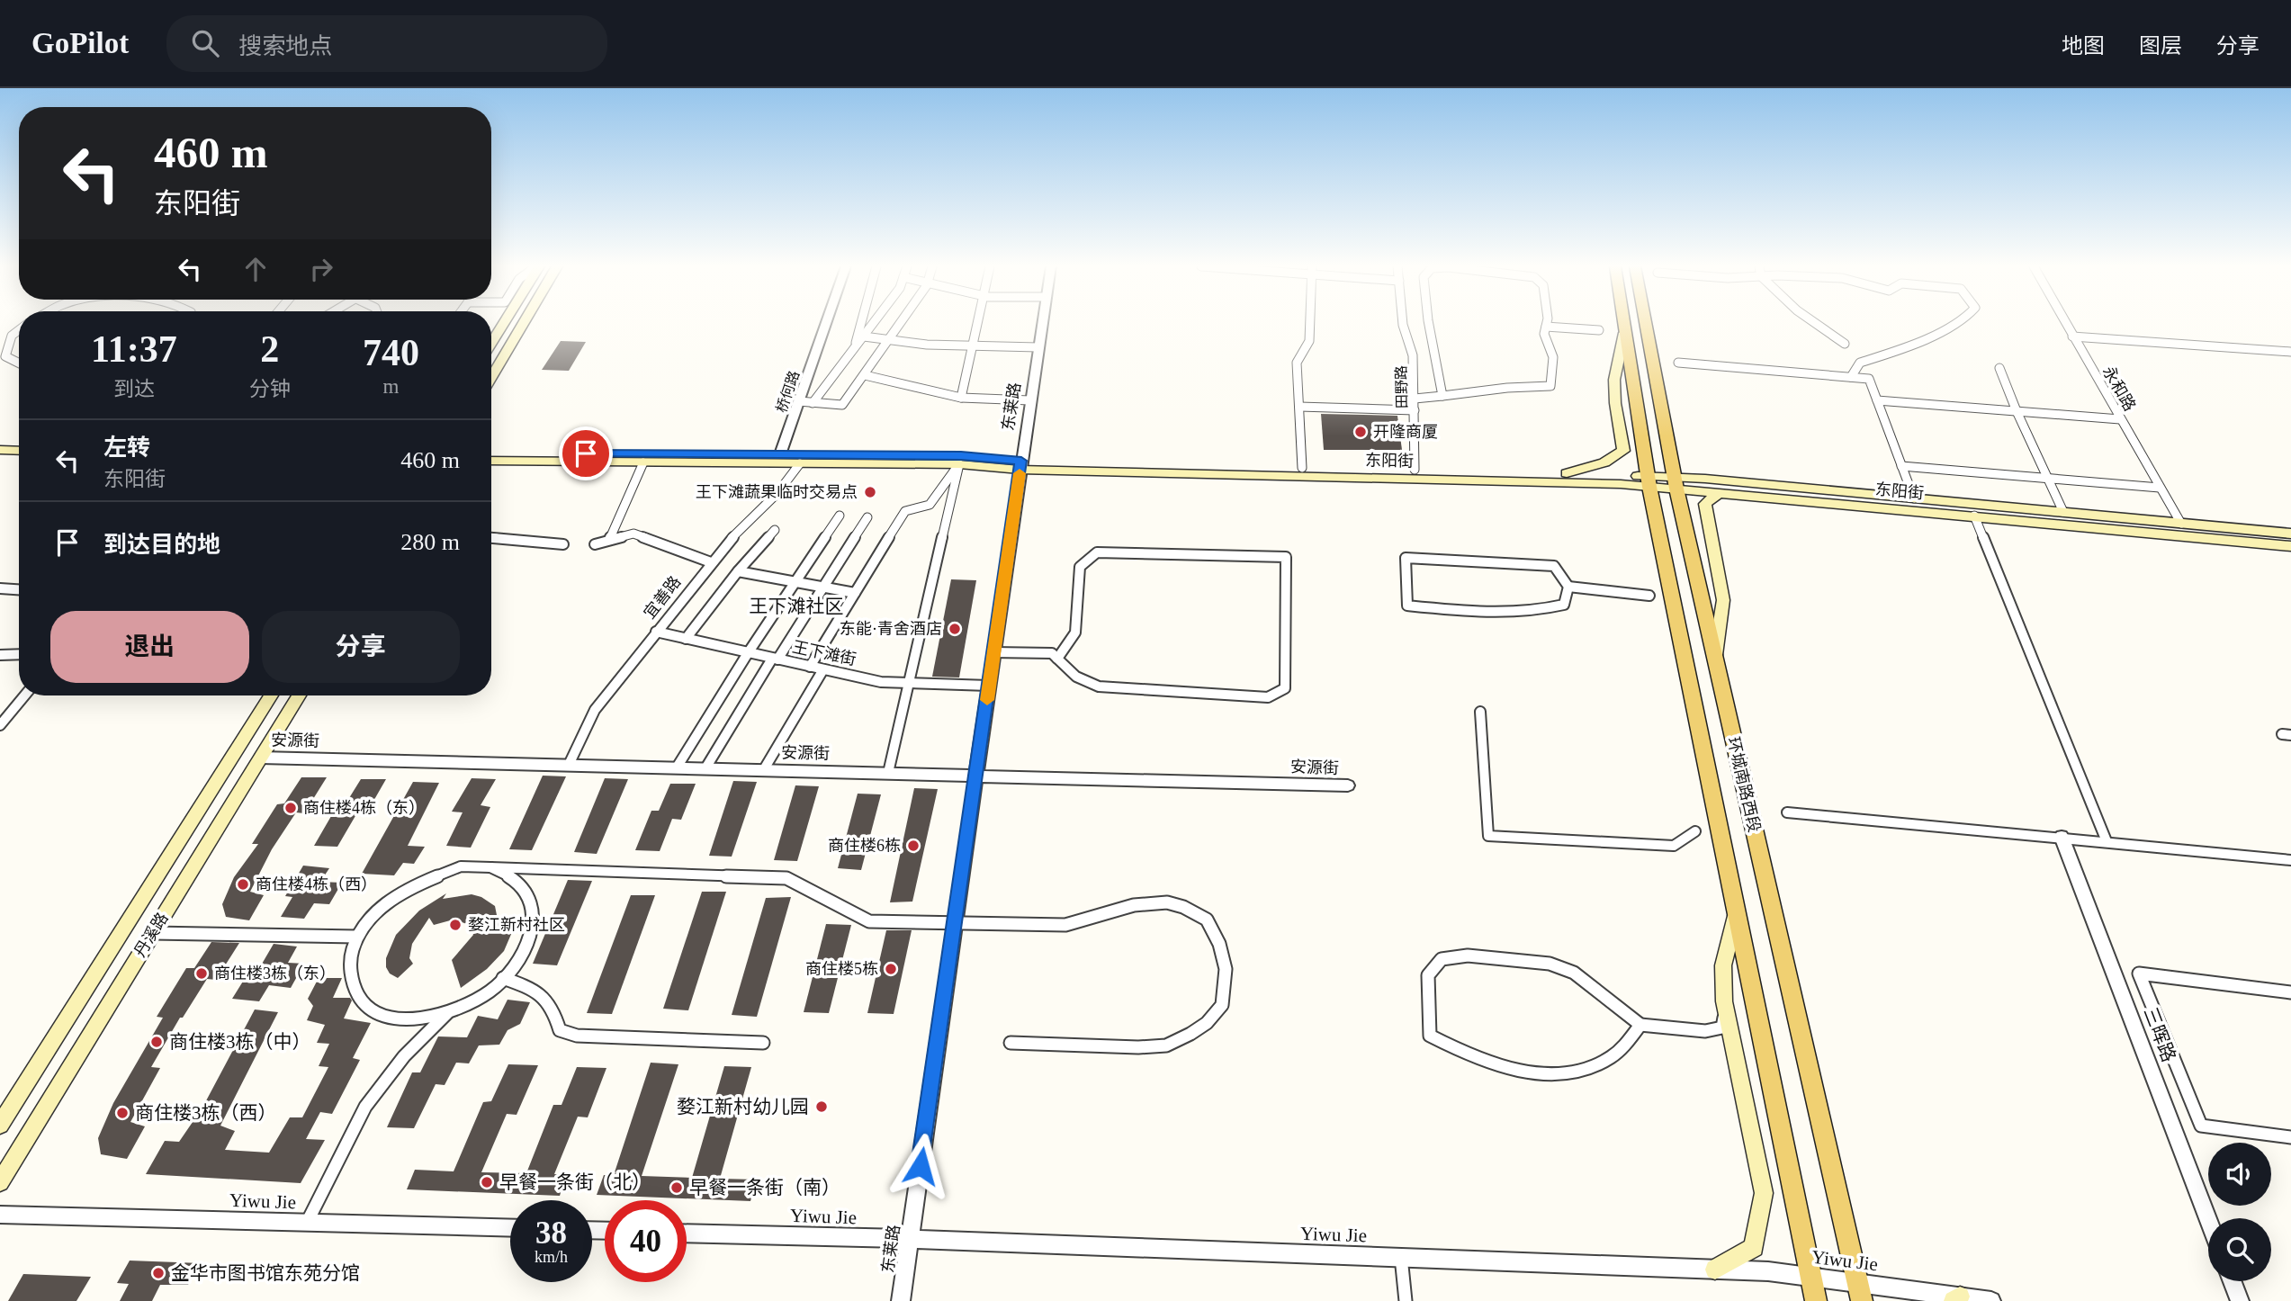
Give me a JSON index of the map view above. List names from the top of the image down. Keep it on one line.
{"streets":{"main road":["东阳街","环城南路西段","丹溪路"],"street":["田野路","永和路","桥何路","东莱路","宜善路","王下滩街","安源街","三晖路","Yiwu Jie"]},"crossings":[["田野路","东阳街"],["永和路","东阳街"],["桥何路","东阳街"],["东莱路","东阳街"],["东莱路","王下滩街"],["东莱路","安源街"],["东莱路","Yiwu Jie"],["东阳街","宜善路"],["东阳街","环城南路西段"],["宜善路","王下滩街"],["宜善路","安源街"],["安源街","丹溪路"],["环城南路西段","Yiwu Jie"]],"districts":["王下滩社区"],"places":["开隆商厦","王下滩蔬果临时交易点","东能·青舍酒店","商住楼4栋（东）","商住楼6栋","商住楼4栋（西）","婺江新村社区","商住楼5栋","商住楼3栋（东）","商住楼3栋（中）","婺江新村幼儿园","商住楼3栋（西）","早餐一条街（北）","早餐一条街（南）","金华市图书馆东苑分馆"],"page":{"header":"GoPilot","search":"搜索地点","nav":["地图","图层","分享"],"turn":["460 m","东阳街"],"eta":["11:37","到达","2","分钟","740","m"],"list":[{"name":"左转","note":"东阳街","value":"460 m"},{"name":"到达目的地","value":"280 m"}],"buttons":["退出","分享"],"speed":"38 km/h","limit":"40"}}
